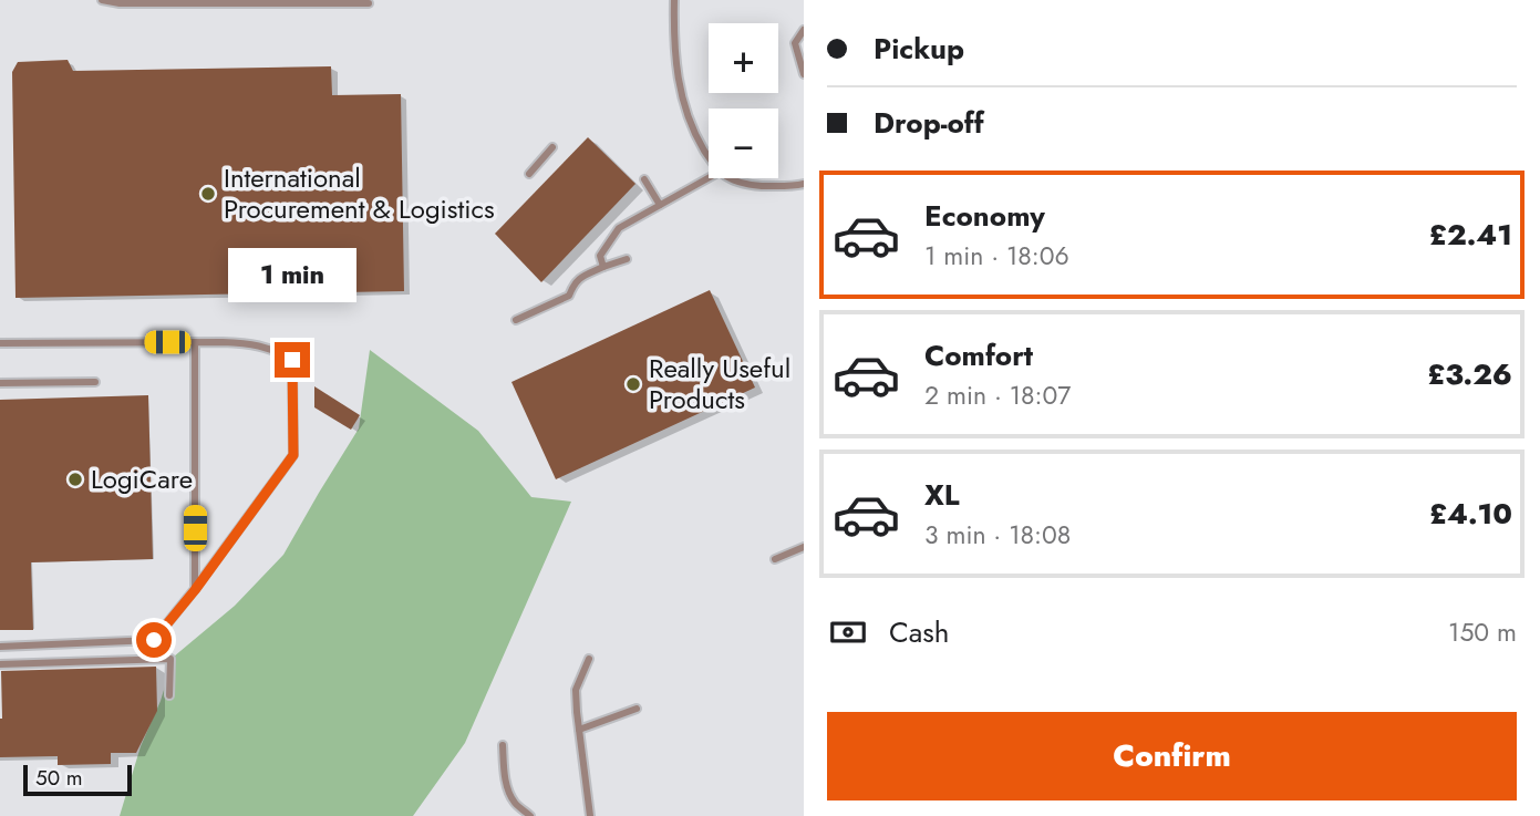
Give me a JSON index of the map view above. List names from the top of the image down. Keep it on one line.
{"places":["International Procurement & Logistics","Really Useful Products","LogiCare"],"scale_bar":"50 m","page":{"banner":["Pickup","Drop-off"],"map_buttons":["+","−"],"list":[{"name":"Economy","note":"1 min · 18:06","value":"£2.41"},{"name":"Comfort","note":"2 min · 18:07","value":"£3.26"},{"name":"XL","note":"3 min · 18:08","value":"£4.10"}],"bubble":"1 min","pay":["Cash","150 m"],"buttons":"Confirm","scale":"50 m"}}
